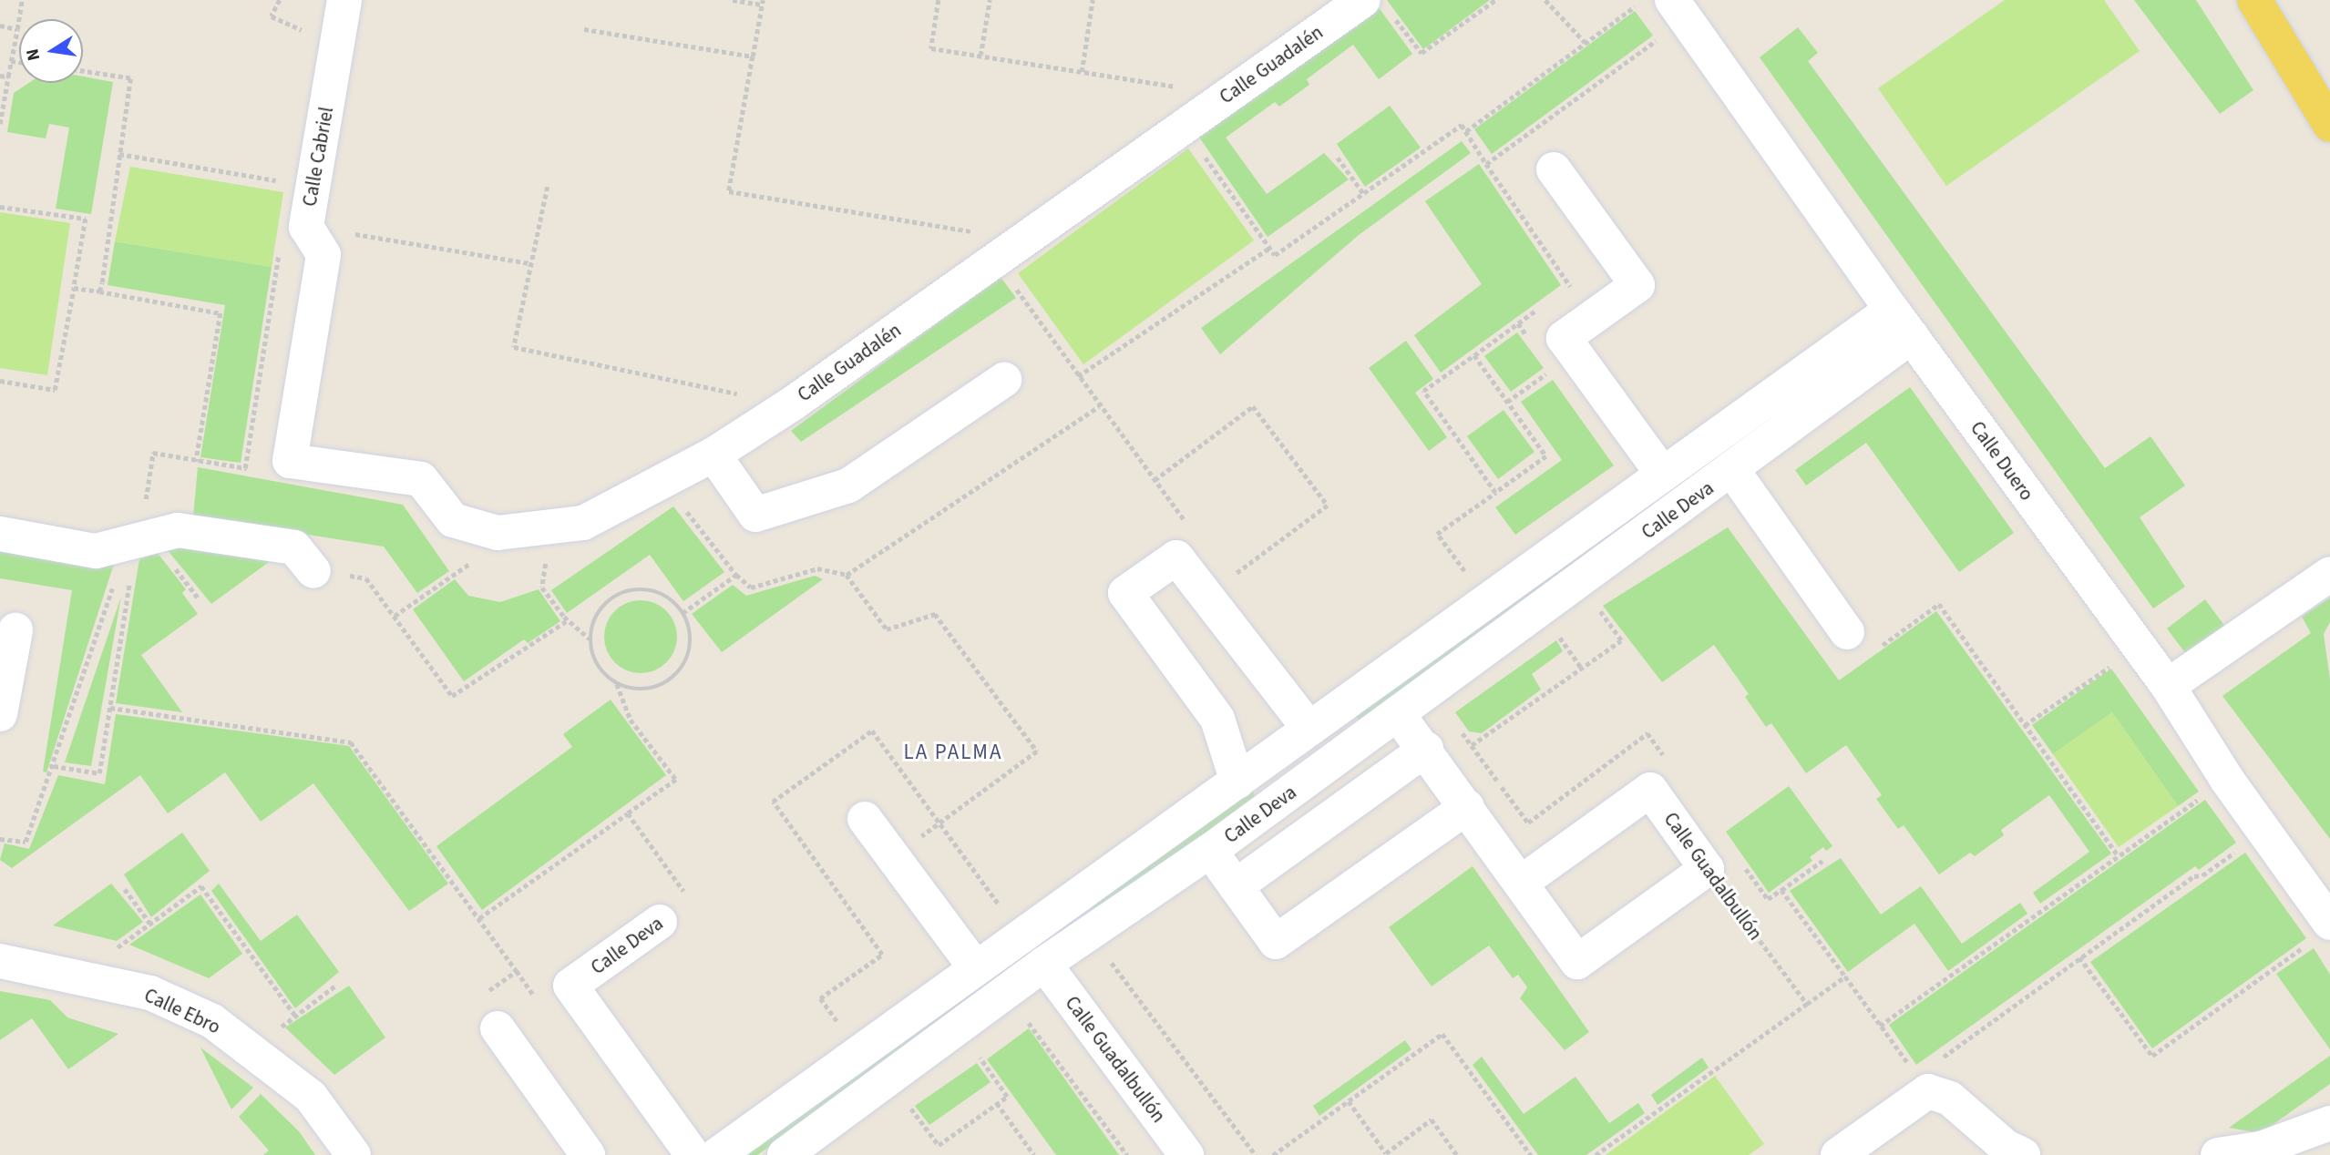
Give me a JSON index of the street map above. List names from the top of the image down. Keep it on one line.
{"streets":{"street":["Calle Guadalén","Calle Cabriel","Calle Duero","Calle Deva","Calle Guadalbullón","Calle Ebro"]},"crossings":[["Calle Guadalén","Calle Cabriel"],["Calle Duero","Calle Deva"],["Calle Deva","Calle Guadalbullón"]],"districts":["LA PALMA"],"north":"left"}
